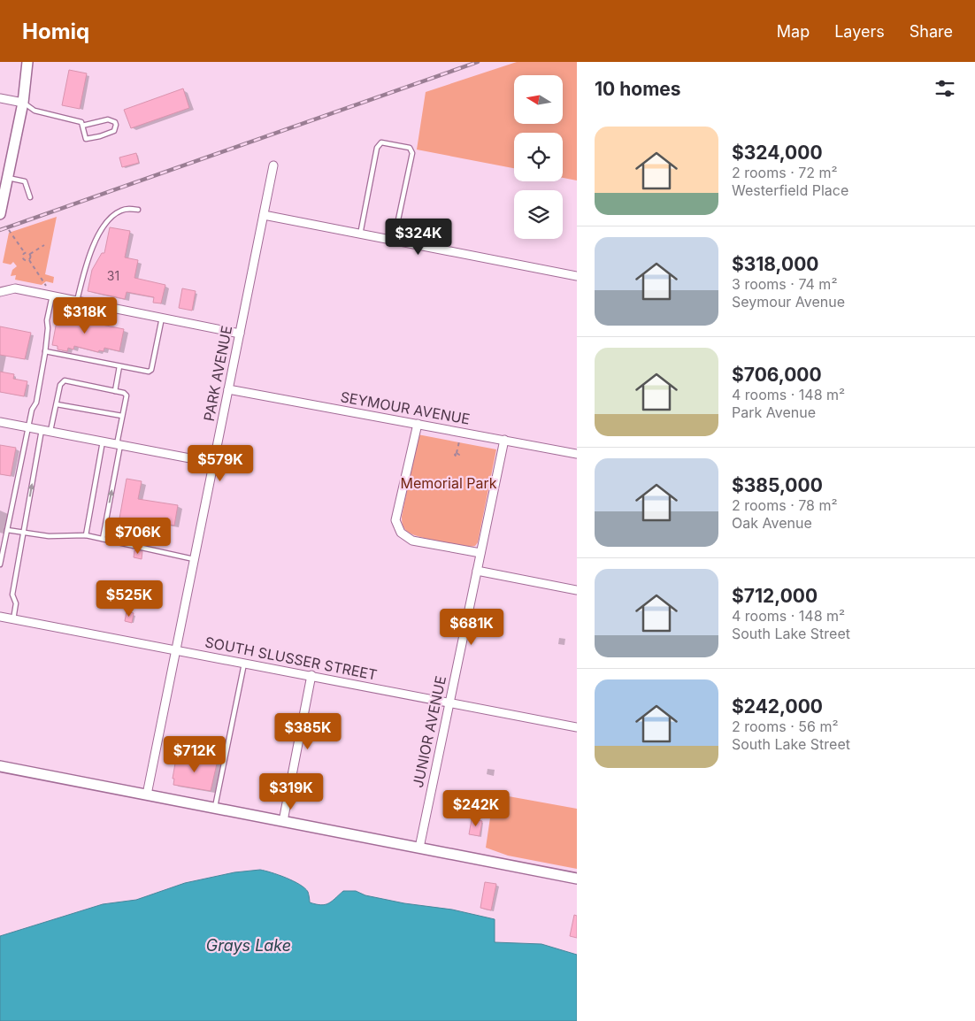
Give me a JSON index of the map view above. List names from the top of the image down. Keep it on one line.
{"streets":{"street":["PARK AVENUE","SEYMOUR AVENUE","SOUTH SLUSSER STREET","JUNIOR AVENUE"]},"crossings":[["PARK AVENUE","SEYMOUR AVENUE"],["PARK AVENUE","SOUTH SLUSSER STREET"],["SEYMOUR AVENUE","JUNIOR AVENUE"],["SOUTH SLUSSER STREET","JUNIOR AVENUE"]],"water":["Grays Lake"],"parks":["Memorial Park"],"house_numbers":["31"],"north":"left","page":{"header":"Homiq","nav":["Map","Layers","Share"],"heading":"10 homes","list":[{"name":"$324,000","note":"2 rooms · 72 m² · Westerfield Place"},{"name":"$318,000","note":"3 rooms · 74 m² · Seymour Avenue"},{"name":"$706,000","note":"4 rooms · 148 m² · Park Avenue"},{"name":"$385,000","note":"2 rooms · 78 m² · Oak Avenue"},{"name":"$712,000","note":"4 rooms · 148 m² · South Lake Street"},{"name":"$242,000","note":"2 rooms · 56 m² · South Lake Street"}],"price":["$324K","$318K","$579K","$706K","$525K","$681K","$385K","$712K","$319K","$242K"]}}
